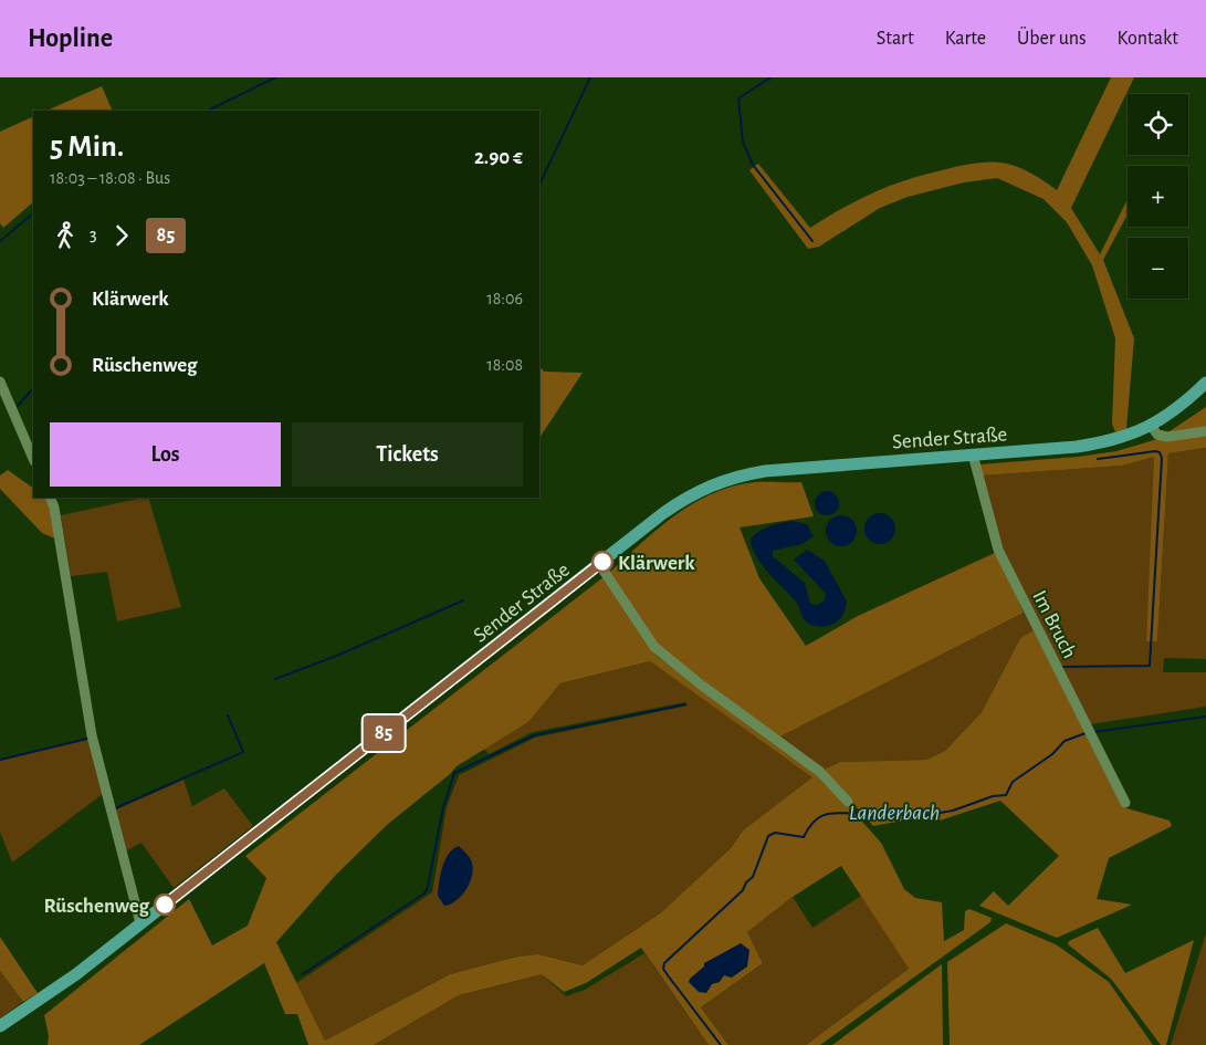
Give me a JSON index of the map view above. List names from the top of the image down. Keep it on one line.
{"streets":{"main road":["Sender Straße"],"street":["Im Bruch"]},"crossings":[["Sender Straße","Im Bruch"]],"water":["Landerbach"],"places":["Klärwerk","Rüschenweg"],"lines":["bus line 85"],"page":{"header":"Hopline","nav":["Start","Karte","Über uns","Kontakt"],"on_map":"85","map_buttons":["+","−"],"heading":["5 Min.","18:03 – 18:08 · Bus","2.90 €"],"legs":["3","85"],"list":[{"name":"Klärwerk","value":"18:06"},{"name":"Rüschenweg","value":"18:08"}],"buttons":["Los","Tickets"]}}
